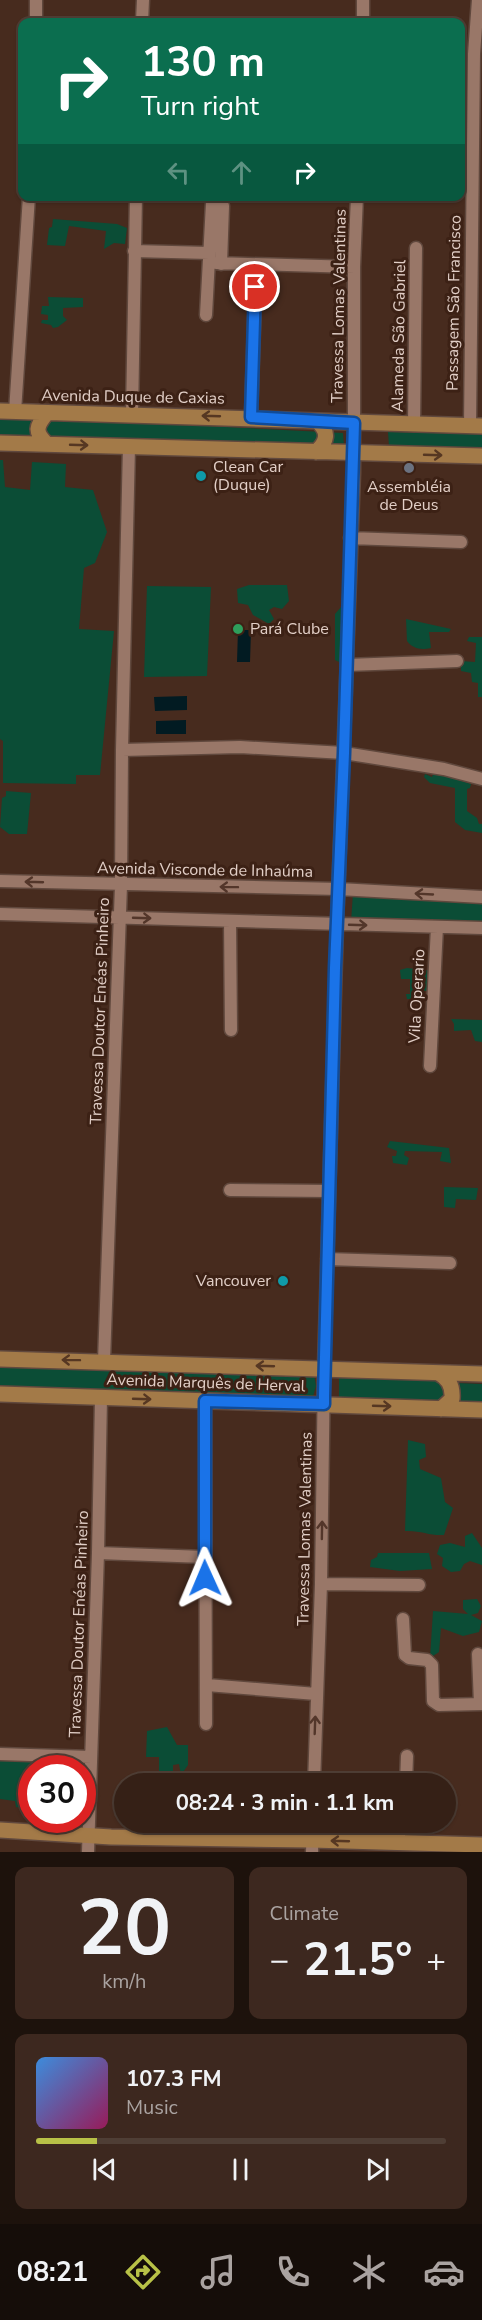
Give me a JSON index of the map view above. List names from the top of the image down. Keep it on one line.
{"streets":{"main road":["Avenida Duque de Caxias","Avenida Marquês de Herval"],"street":["Passagem São Francisco","Travessa Lomas Valentinas","Alameda São Gabriel","Avenida Visconde de Inhaúma","Vila Operario","Travessa Doutor Enéas Pinheiro"]},"crossings":[["Passagem São Francisco","Avenida Duque de Caxias"],["Travessa Lomas Valentinas","Avenida Duque de Caxias"],["Travessa Lomas Valentinas","Avenida Visconde de Inhaúma"],["Travessa Lomas Valentinas","Avenida Marquês de Herval"],["Alameda São Gabriel","Avenida Duque de Caxias"],["Avenida Visconde de Inhaúma","Travessa Doutor Enéas Pinheiro"],["Travessa Doutor Enéas Pinheiro","Avenida Marquês de Herval"]],"places":["Assembléia de Deus","Clean Car (Duque)","Pará Clube","Vancouver"],"page":{"turn":["130 m","Turn right"],"limit":"30","trip":"08:24 · 3 min · 1.1 km","tile":[["20","km/h"],"Climate"],"heat":["−","21.5°","+"],"song":["107.3 FM","Music"],"tabs":"08:21"}}
